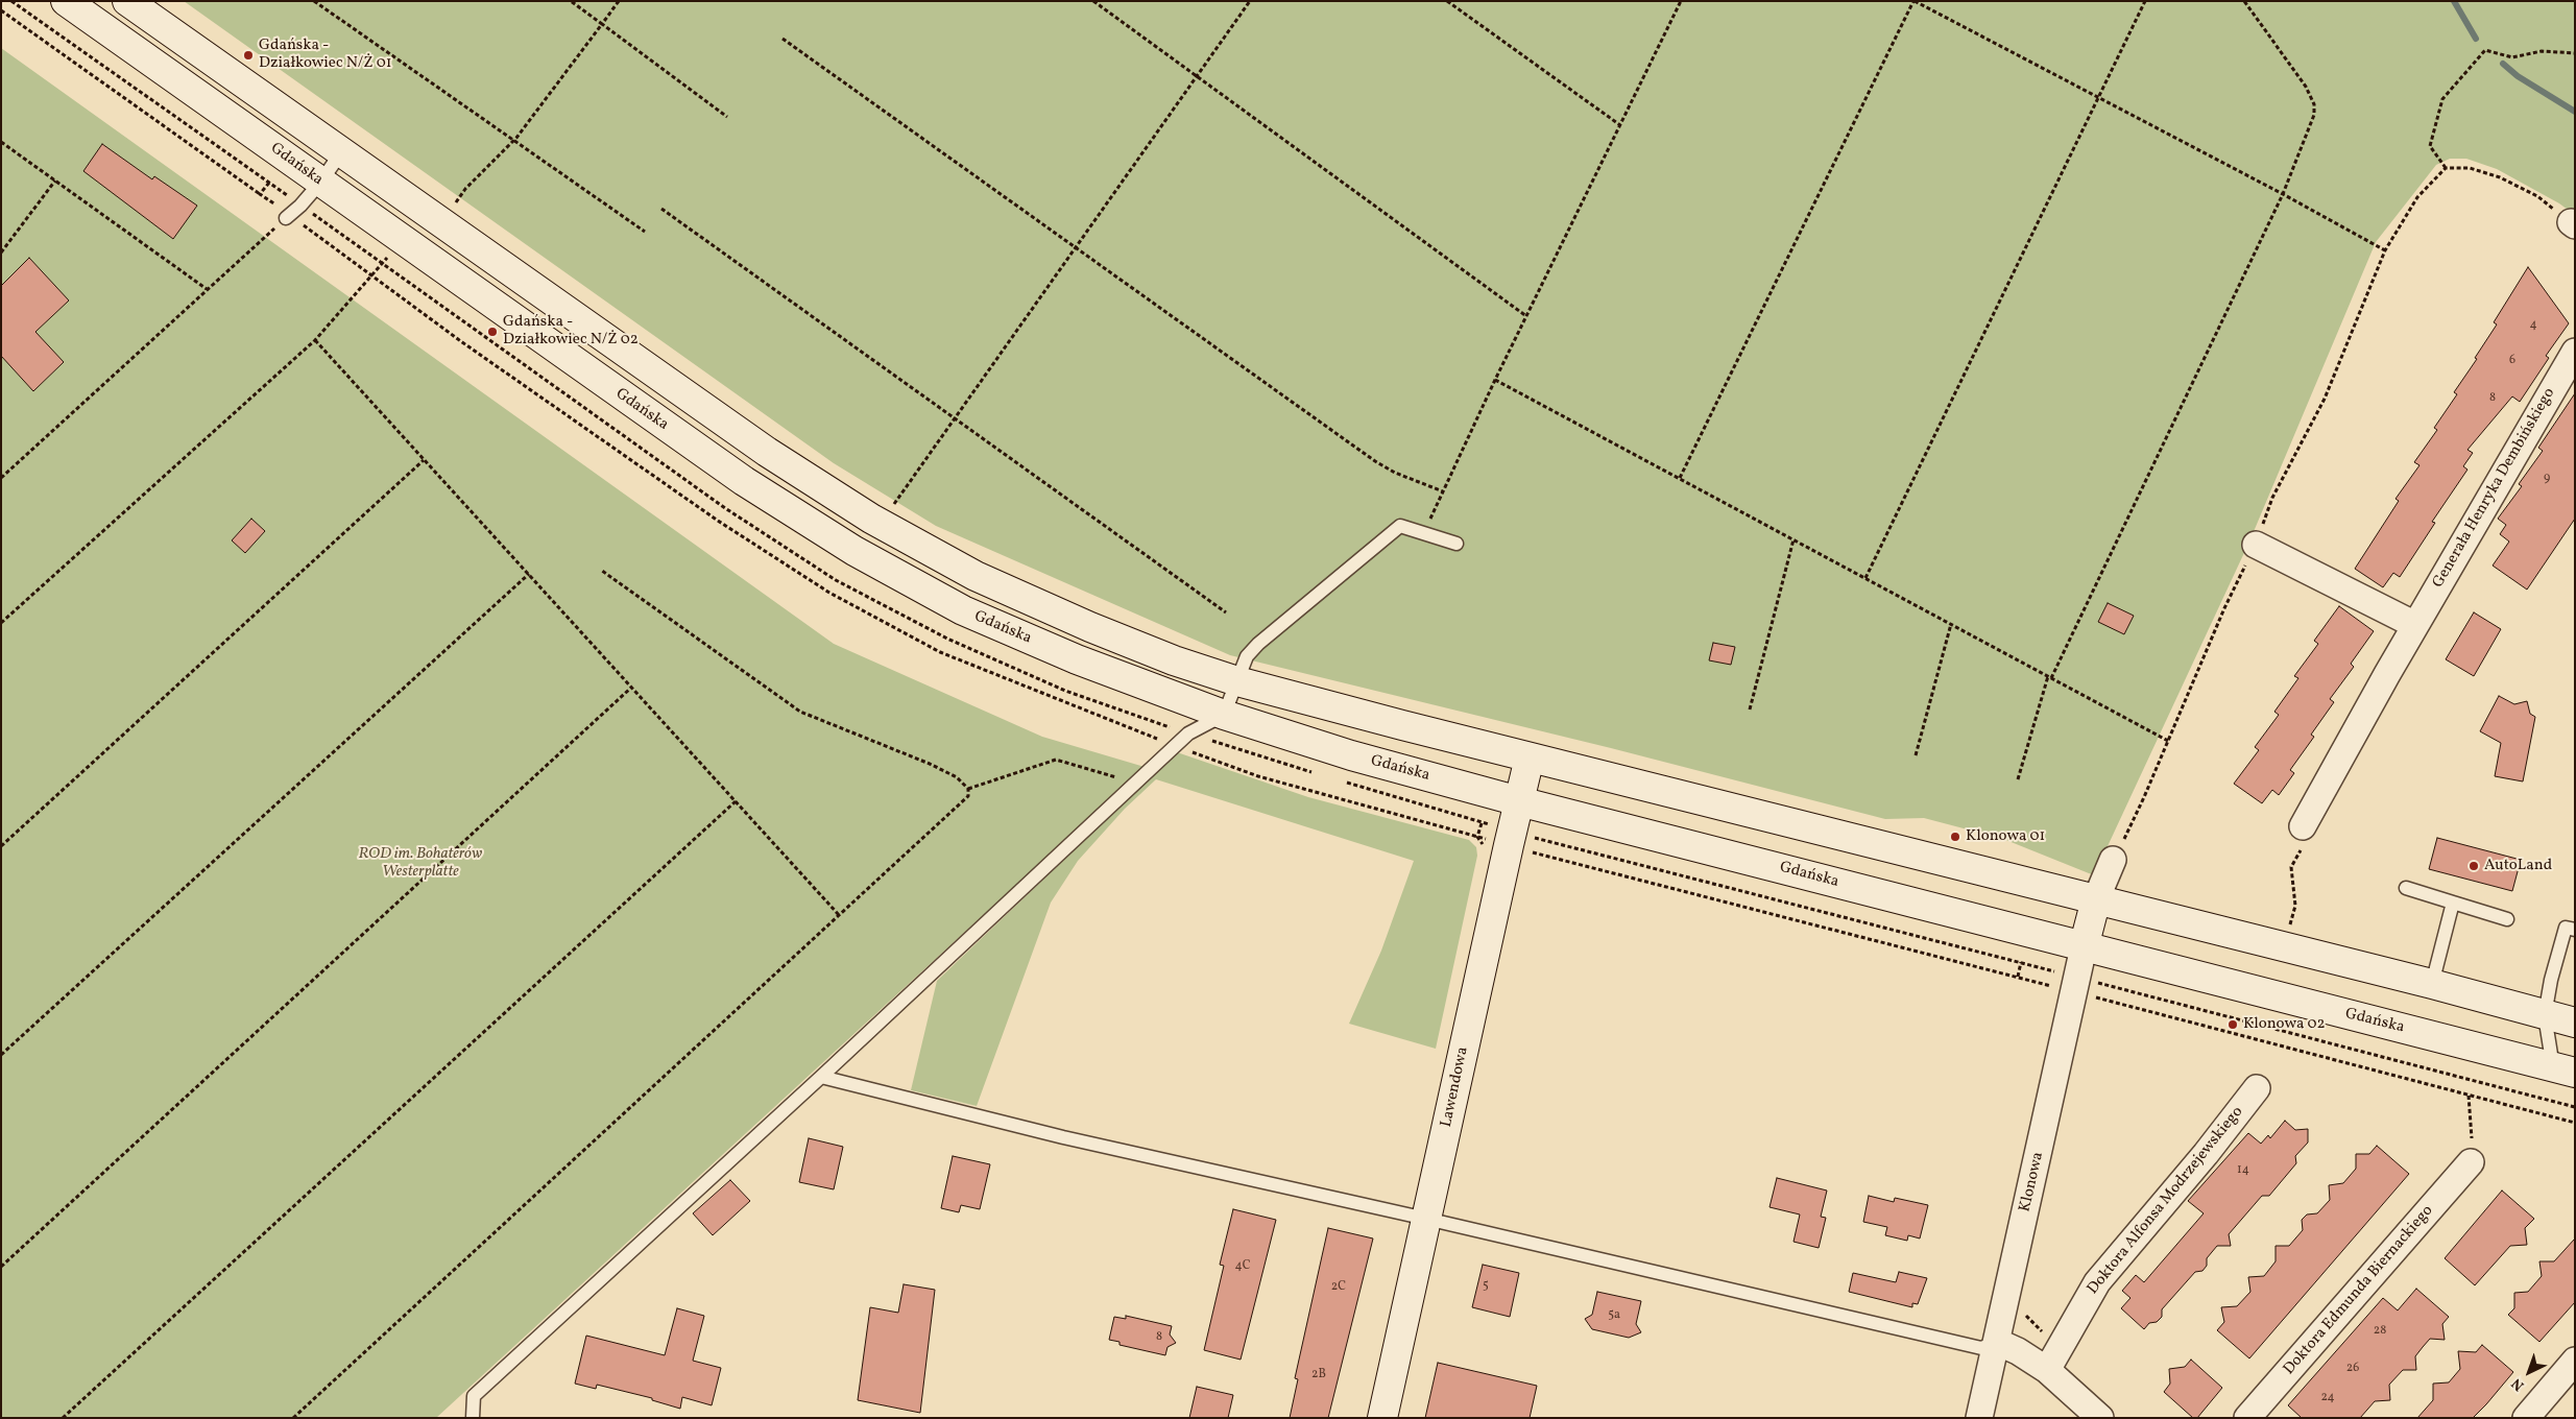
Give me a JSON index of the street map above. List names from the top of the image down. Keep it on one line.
{"streets":{"main road":["Gdańska","Lawendowa"],"street":["Generała Henryka Dembińskiego","Klonowa","Doktora Alfonsa Modrzejewskiego","Doktora Edmunda Biernackiego"]},"crossings":[["Gdańska","Lawendowa"],["Gdańska","Klonowa"]],"parks":["ROD im. Bohaterów Westerplatte"],"places":["Gdańska - Działkowiec N/Ż 01","Gdańska - Działkowiec N/Ż 02","Klonowa 01","AutoLand","Klonowa 02"],"house_numbers":["4","6","8","9","14","4C","5","2C","5a","28","8","26","2B","24"],"north":"bottom left"}
